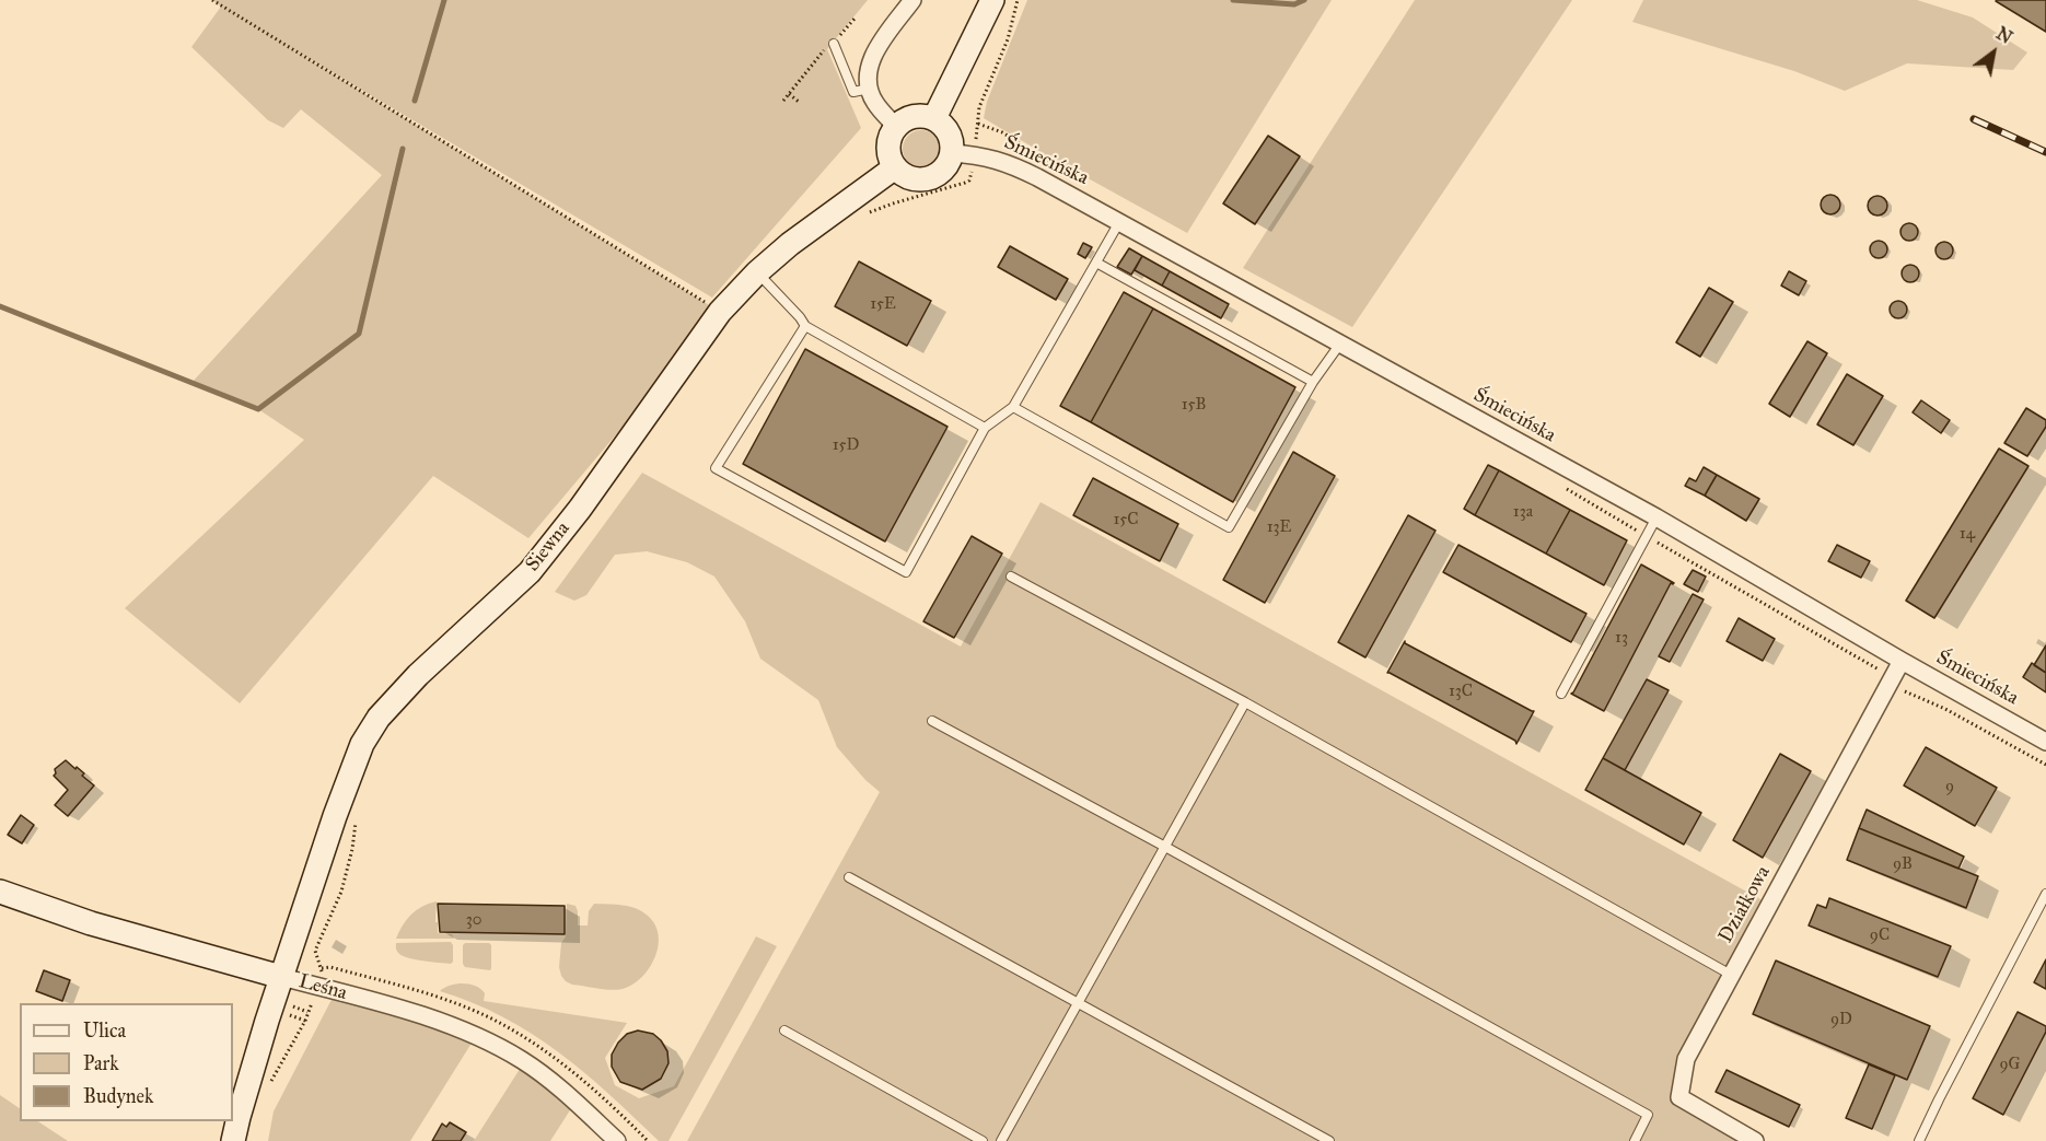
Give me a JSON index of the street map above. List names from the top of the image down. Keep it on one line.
{"streets":{"main road":["Siewna","Leśna"],"street":["Śmiecińska","Działkowa"]},"crossings":[["Śmiecińska","Siewna"],["Śmiecińska","Działkowa"],["Siewna","Leśna"]],"house_numbers":["15E","15B","15D","13a","15C","13E","14","13","13C","9","9B","30","9C","9D","9G"],"legend":["Ulica","Park","Budynek"],"north":"top right"}
